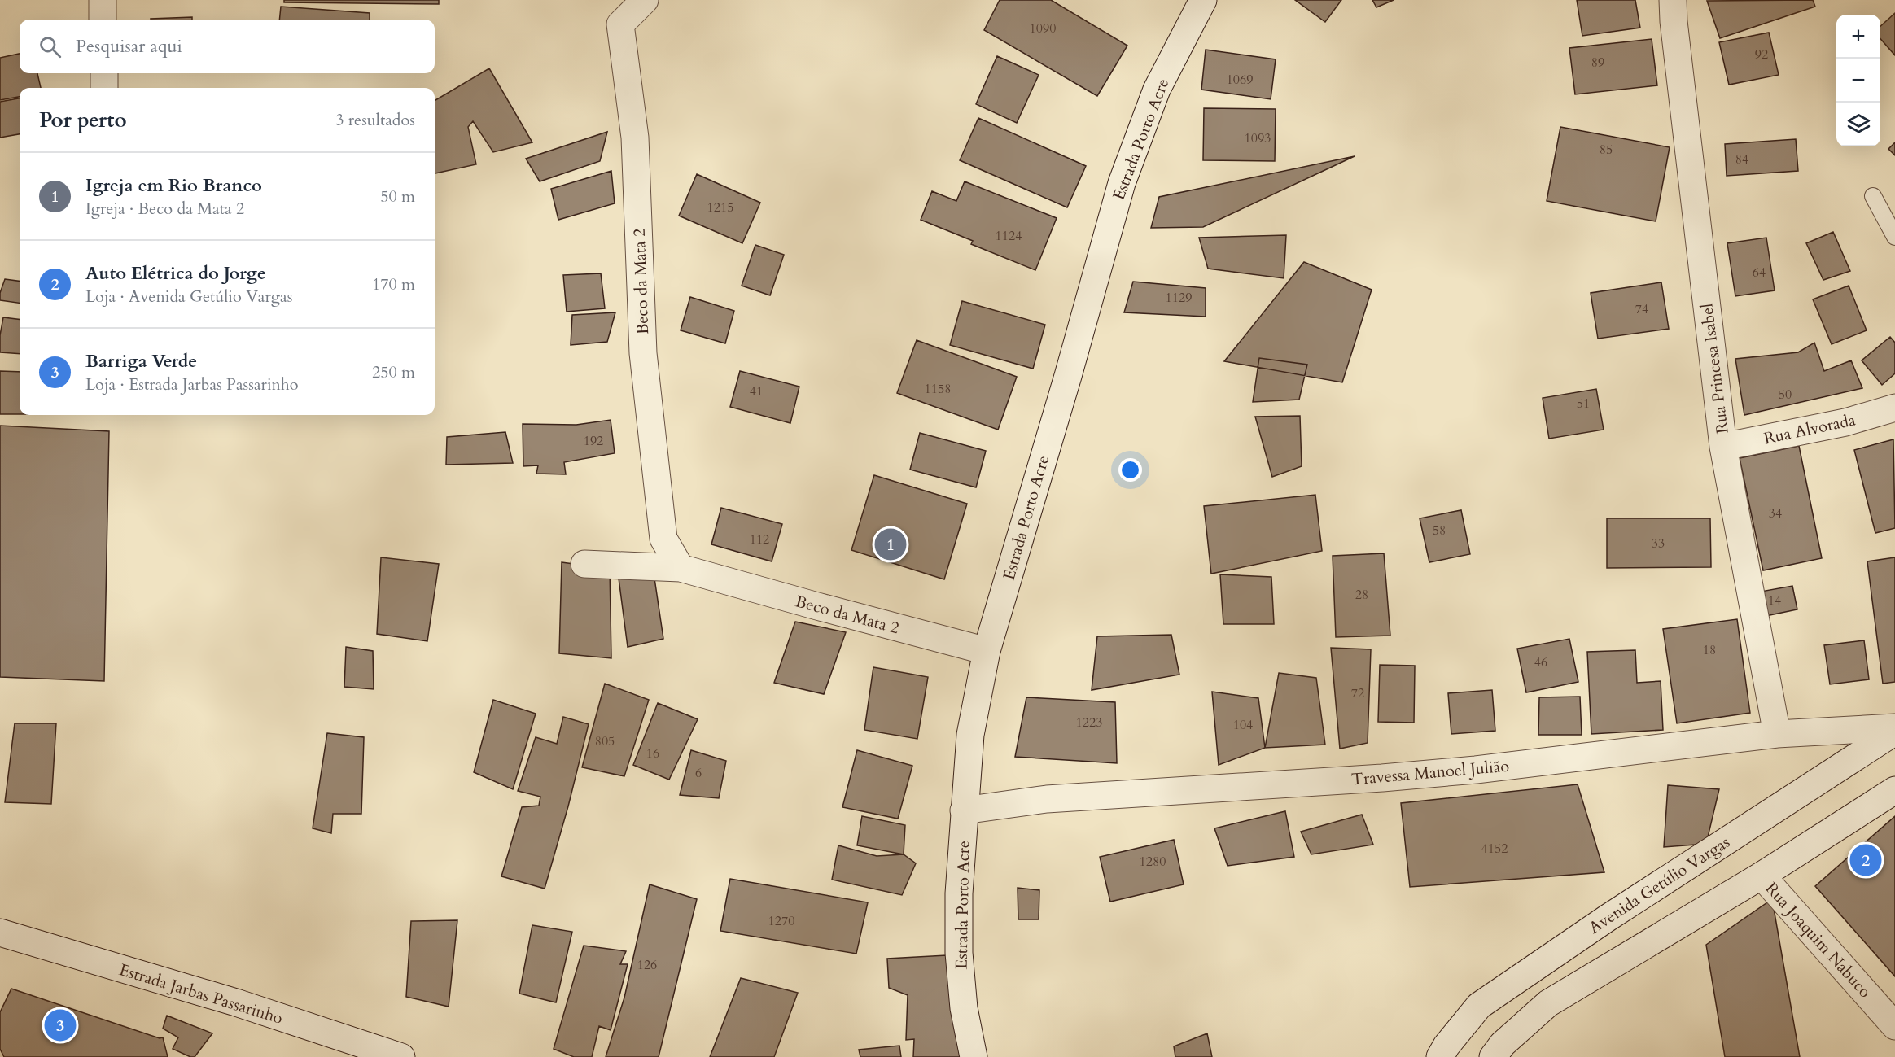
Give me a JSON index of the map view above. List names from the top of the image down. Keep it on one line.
{"streets":{"street":["Estrada Porto Acre","Beco da Mata 2","Rua Princesa Isabel","Rua Alvorada","Travessa Manoel Julião","Avenida Getúlio Vargas","Rua Joaquim Nabuco","Estrada Jarbas Passarinho"]},"crossings":[["Estrada Porto Acre","Beco da Mata 2"],["Estrada Porto Acre","Travessa Manoel Julião"],["Rua Princesa Isabel","Rua Alvorada"],["Rua Princesa Isabel","Travessa Manoel Julião"],["Travessa Manoel Julião","Avenida Getúlio Vargas"]],"house_numbers":["1090","92","89","1069","1093","85","84","1215","1124","64","1129","74","1158","41","50","51","192","34","58","112","33","28","14","18","46","72","1223","104","805","16","6","4152","1280","1270","126"],"page":{"map_buttons":["+","−"],"search":"Pesquisar aqui","heading":["Por perto","3 resultados"],"list":[{"mark":"1","name":"Igreja em Rio Branco","note":"Igreja · Beco da Mata 2","value":"50 m"},{"mark":"2","name":"Auto Elétrica do Jorge","note":"Loja · Avenida Getúlio Vargas","value":"170 m"},{"mark":"3","name":"Barriga Verde","note":"Loja · Estrada Jarbas Passarinho","value":"250 m"}],"pins":["1","2","3"]}}
